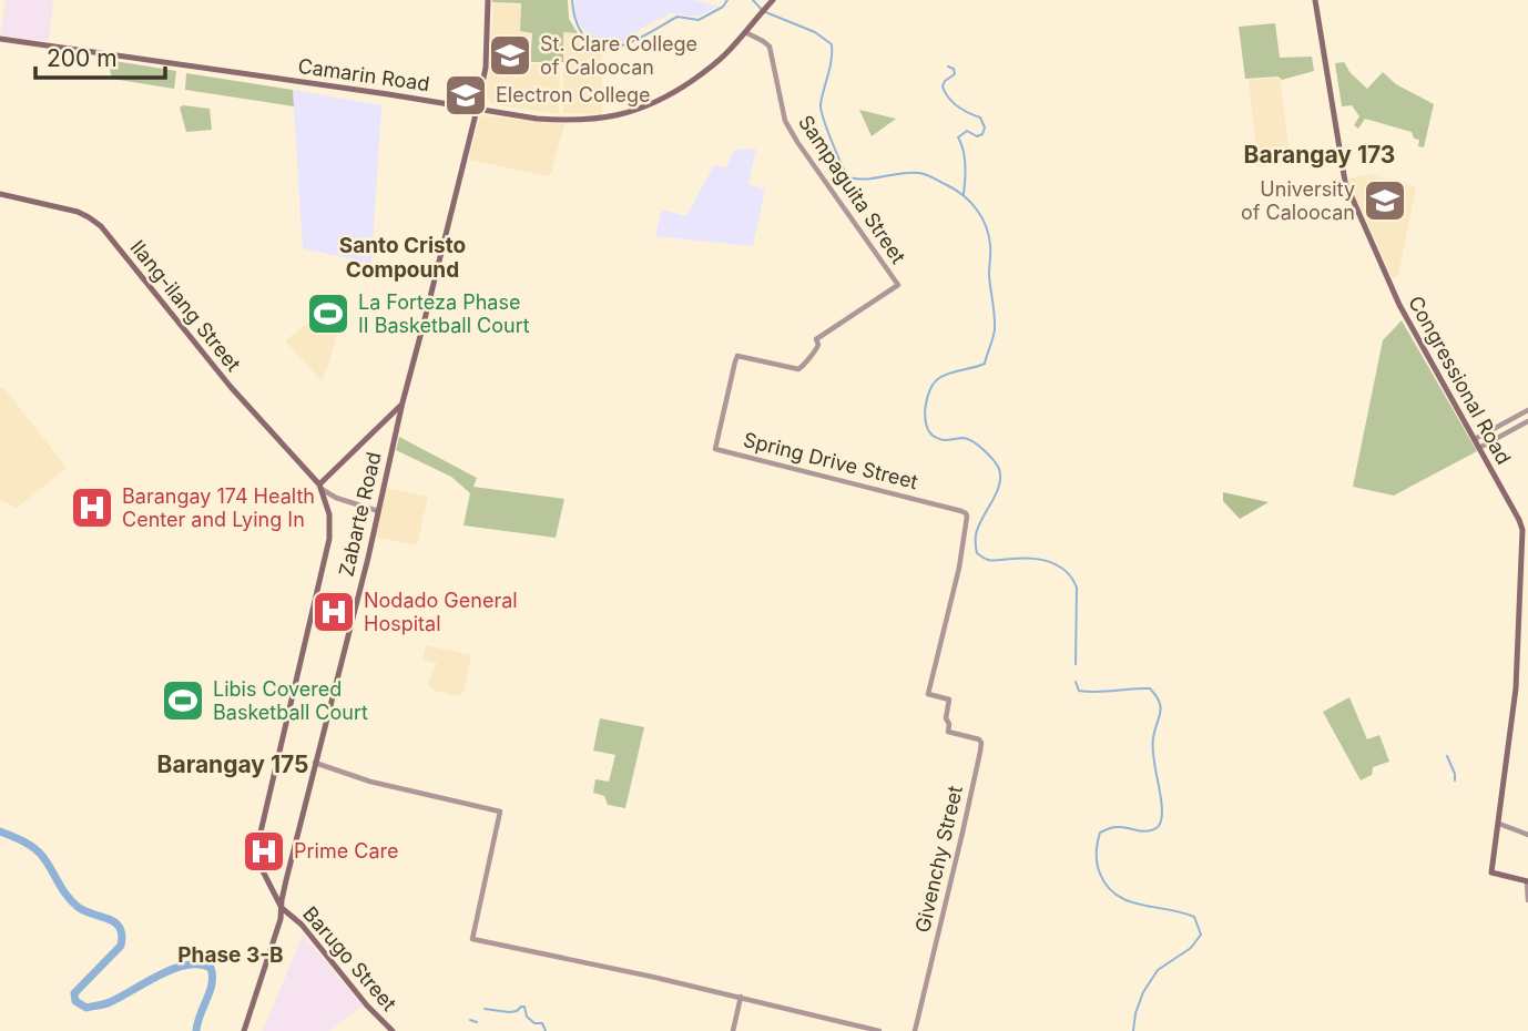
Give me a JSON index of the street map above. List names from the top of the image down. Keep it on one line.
{"streets":{"main road":["Camarin Road","Ilang-ilang Street","Congressional Road","Zabarte Road","Barugo Street"],"street":["Sampaguita Street","Spring Drive Street","Givenchy Street"]},"crossings":[["Camarin Road","Sampaguita Street"],["Camarin Road","Zabarte Road"],["Sampaguita Street","Spring Drive Street"],["Ilang-ilang Street","Barugo Street"],["Spring Drive Street","Givenchy Street"],["Zabarte Road","Barugo Street"]],"districts":["Barangay 173","Santo Cristo Compound","Barangay 175","Phase 3-B"],"places":{"school or university":["St. Clare College of Caloocan","Electron College","University of Caloocan"],"sports":["La Forteza Phase II Basketball Court","Libis Covered Basketball Court"],"hospital":["Barangay 174 Health Center and Lying In","Nodado General Hospital","Prime Care"]},"scale_bar":"200 m"}
